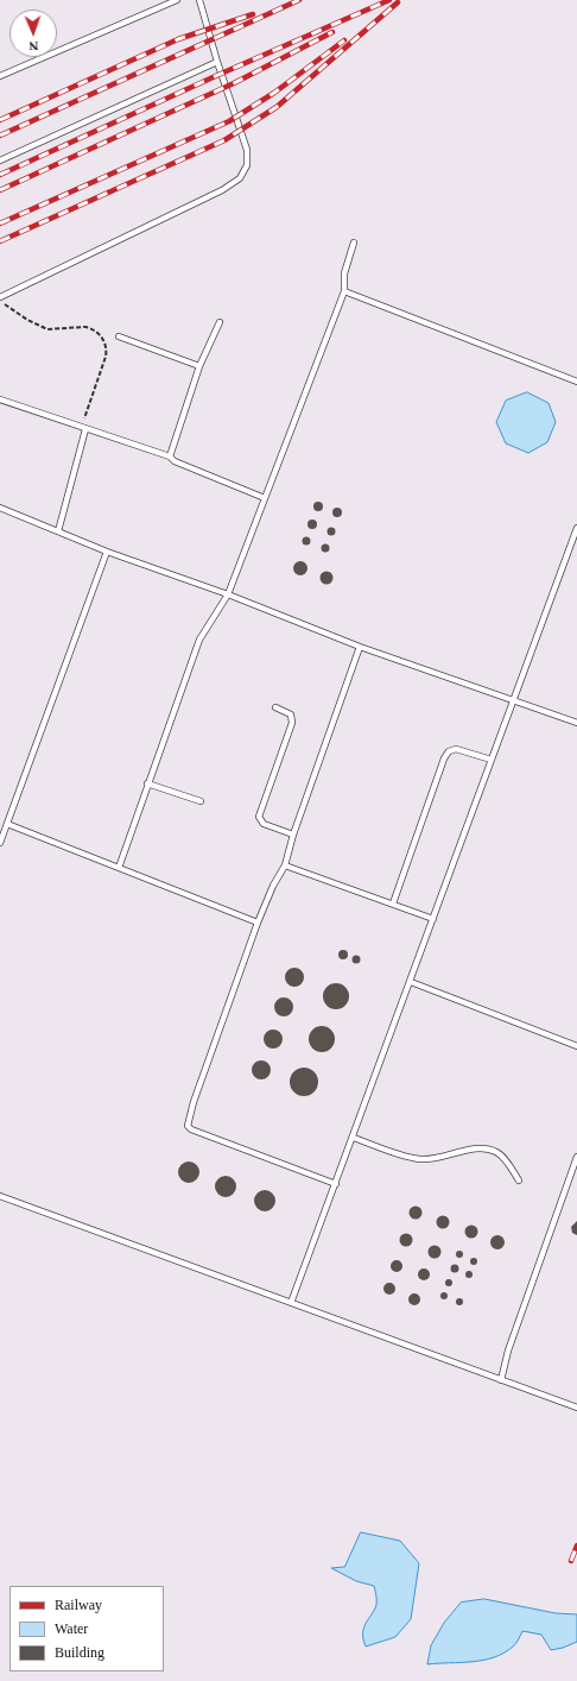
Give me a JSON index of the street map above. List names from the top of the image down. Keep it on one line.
{"legend":["Railway","Water","Building"],"north":"bottom"}
